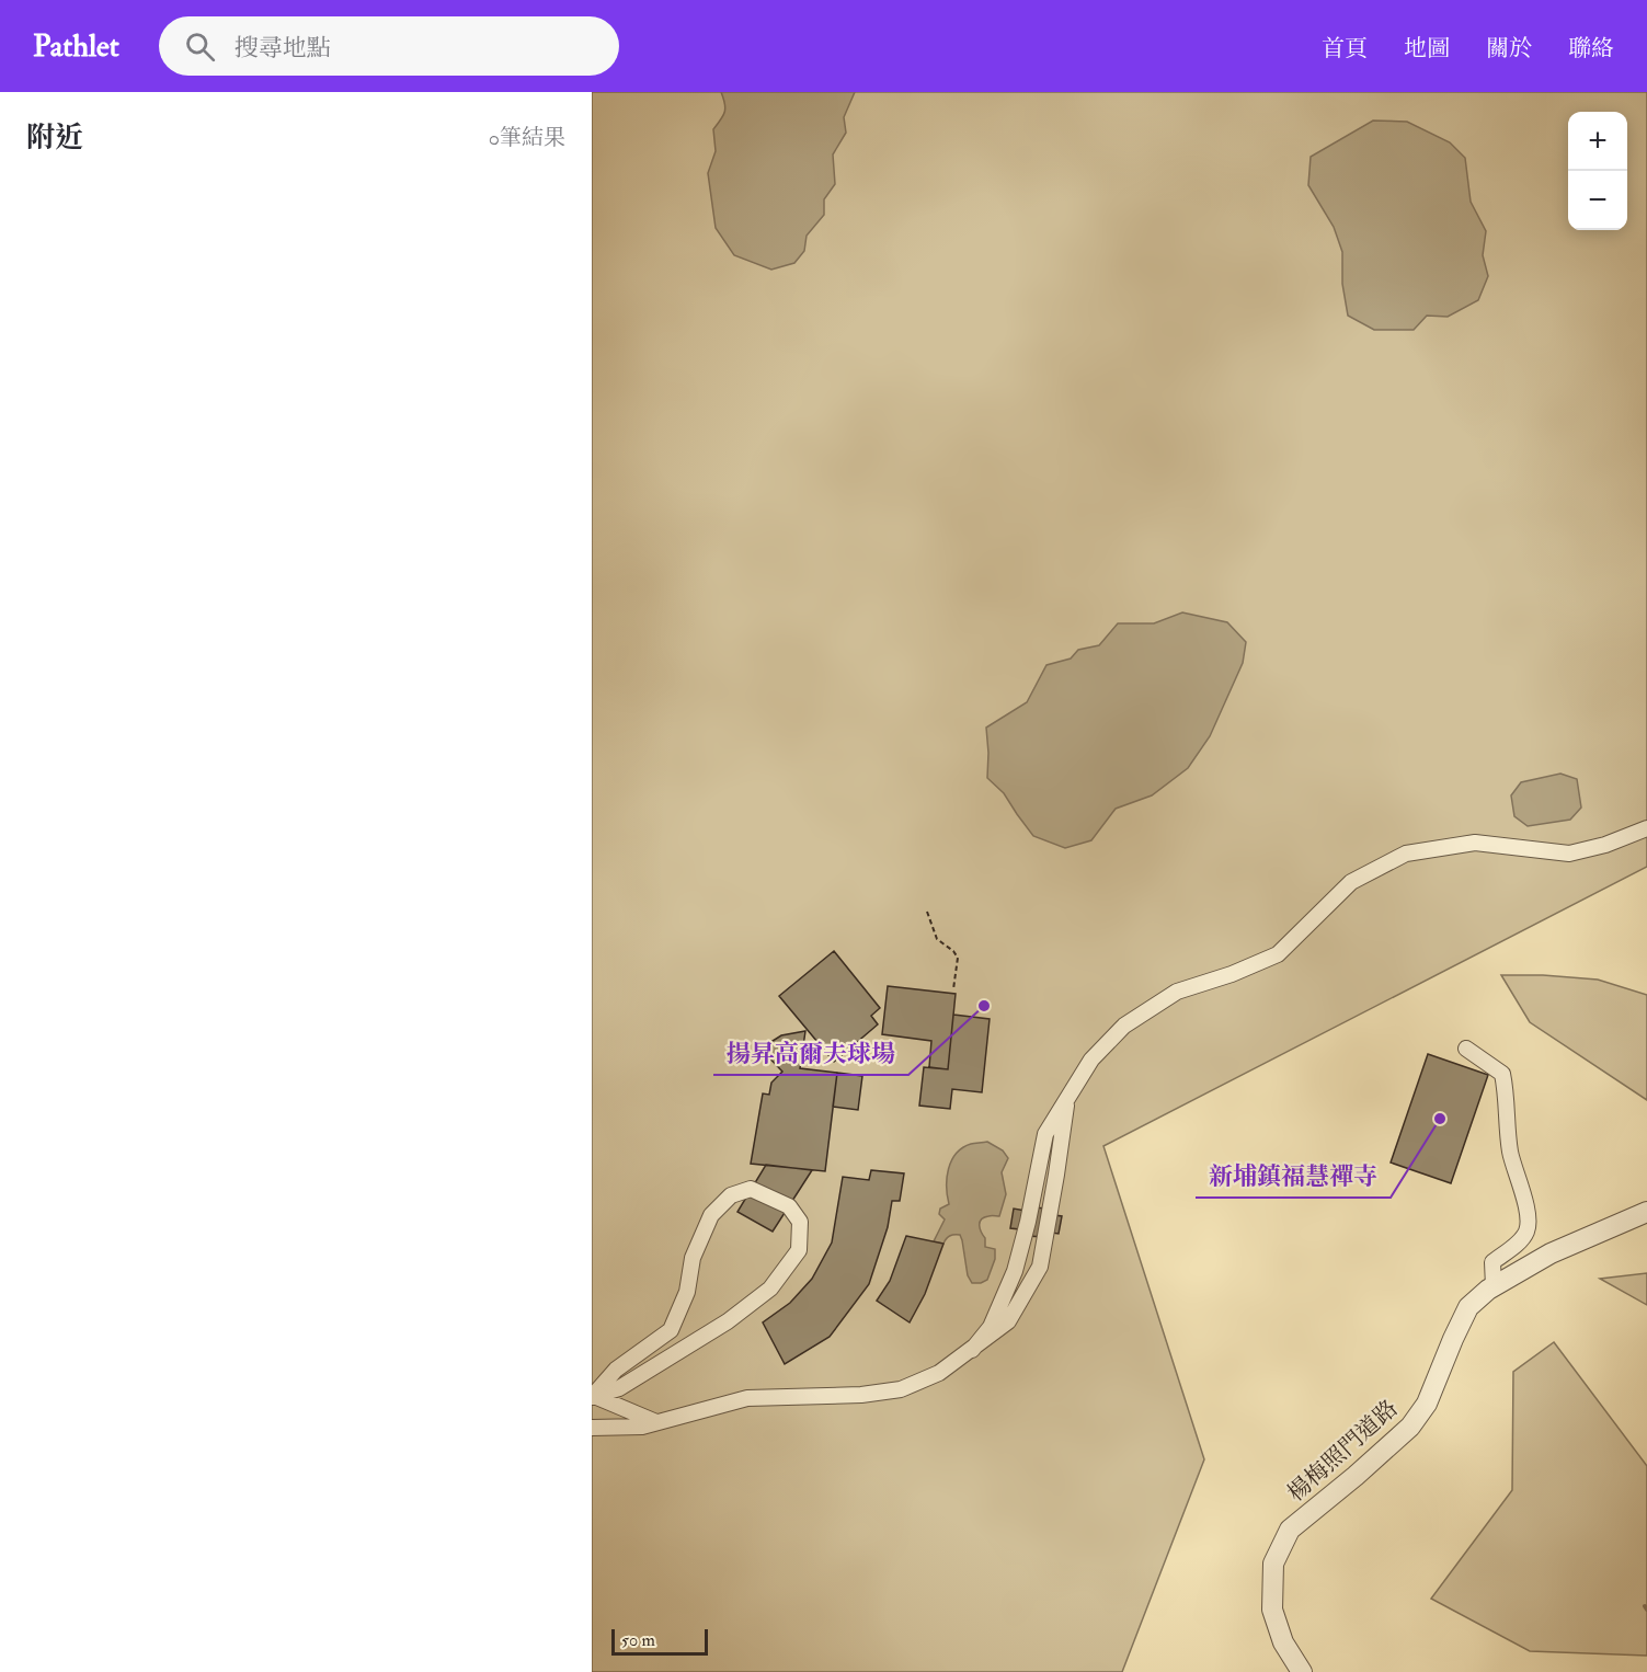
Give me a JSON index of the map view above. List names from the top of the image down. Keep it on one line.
{"streets":{"street":["楊梅照門道路"]},"places":["揚昇高爾夫球場","新埔鎮福慧禪寺"],"scale_bar":"50 m","page":{"header":"Pathlet","search":"搜尋地點","nav":["首頁","地圖","關於","聯絡"],"heading":["附近","0筆結果"],"map_buttons":["+","−"],"scale":"50 m"}}
